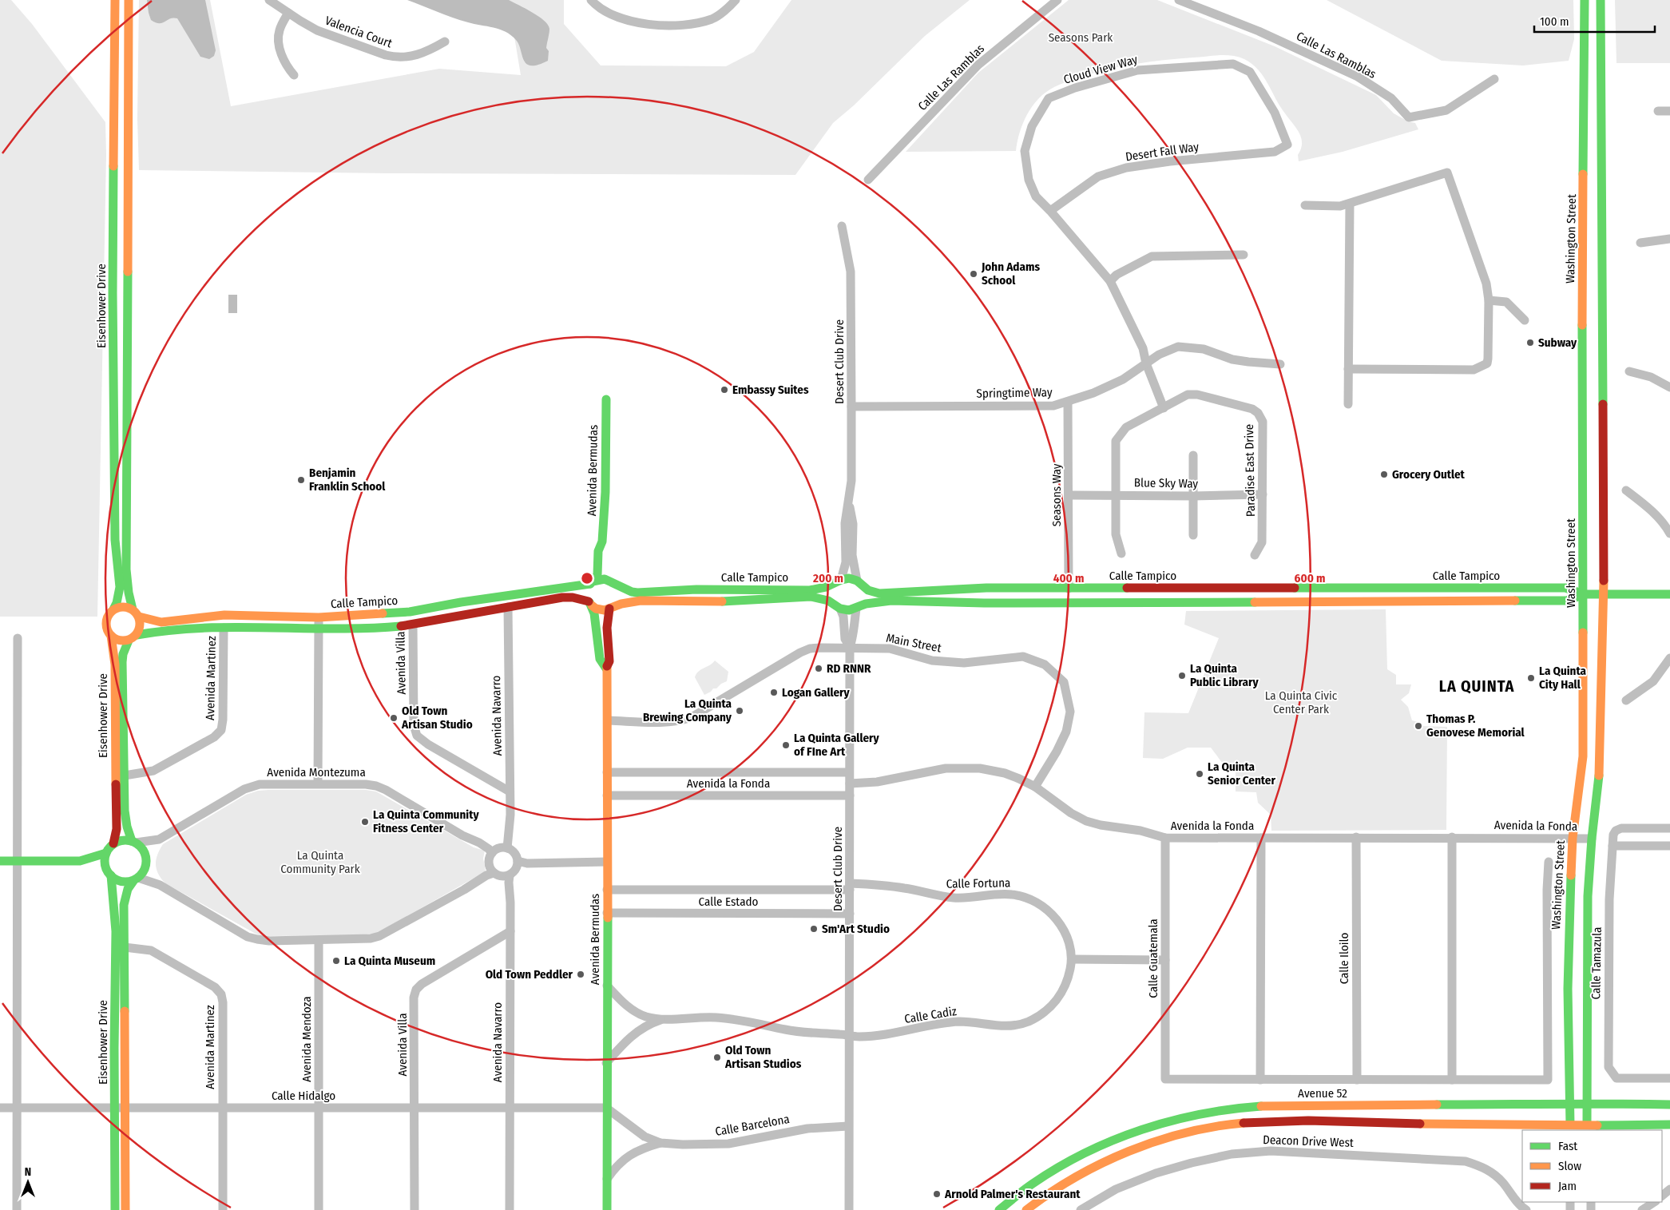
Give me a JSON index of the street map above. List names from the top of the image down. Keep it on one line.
{"streets":{"main road":["Washington Street","Eisenhower Drive","Desert Club Drive","Avenida Bermudas","Calle Tampico","Avenue 52"],"street":["Valencia Court","Calle Las Ramblas","Cloud View Way","Desert Fall Way","Springtime Way","Paradise East Drive","Blue Sky Way","Seasons Way","Main Street","Avenida Villa","Avenida Martinez","Avenida Navarro","Avenida Montezuma","Avenida la Fonda","Calle Fortuna","Calle Estado","Calle Guatemala","Calle Iloilo","Calle Tamazula","Calle Cadiz","Avenida Mendoza","Calle Hidalgo","Calle Barcelona","Deacon Drive West"]},"crossings":[["Cloud View Way","Desert Fall Way"],["Cloud View Way","Springtime Way"],["Cloud View Way","Paradise East Drive"],["Washington Street","Calle Tampico"],["Washington Street","Avenida la Fonda"],["Washington Street","Avenue 52"],["Eisenhower Drive","Calle Tampico"],["Eisenhower Drive","Avenida Martinez"],["Eisenhower Drive","Avenida Montezuma"],["Eisenhower Drive","Calle Hidalgo"],["Desert Club Drive","Springtime Way"],["Desert Club Drive","Calle Tampico"],["Desert Club Drive","Main Street"],["Desert Club Drive","Avenida la Fonda"],["Desert Club Drive","Calle Fortuna"],["Desert Club Drive","Calle Estado"],["Desert Club Drive","Calle Cadiz"],["Desert Club Drive","Calle Barcelona"],["Springtime Way","Seasons Way"],["Avenida Bermudas","Calle Tampico"],["Avenida Bermudas","Main Street"],["Avenida Bermudas","Avenida la Fonda"],["Avenida Bermudas","Calle Estado"],["Avenida Bermudas","Calle Cadiz"],["Avenida Bermudas","Calle Hidalgo"],["Avenida Bermudas","Calle Barcelona"],["Paradise East Drive","Blue Sky Way"],["Blue Sky Way","Seasons Way"],["Seasons Way","Calle Tampico"],["Calle Tampico","Avenida Villa"],["Calle Tampico","Avenida Martinez"],["Calle Tampico","Avenida Navarro"],["Main Street","Avenida la Fonda"],["Avenida Villa","Avenida Navarro"],["Avenida Villa","Calle Hidalgo"],["Avenida Martinez","Calle Hidalgo"],["Avenida Navarro","Avenida Montezuma"],["Avenida Navarro","Calle Hidalgo"],["Avenida la Fonda","Calle Guatemala"],["Avenida la Fonda","Calle Iloilo"],["Calle Fortuna","Calle Estado"],["Calle Fortuna","Calle Cadiz"],["Avenida Mendoza","Calle Hidalgo"],["Calle Hidalgo","Calle Barcelona"]],"districts":["LA QUINTA"],"parks":["Seasons Park","La Quinta Civic Center Park","La Quinta Community Park"],"places":["John Adams School","Subway","Embassy Suites","Grocery Outlet","Benjamin Franklin School","RD RNNR","La Quinta Public Library","La Quinta City Hall","Logan Gallery","La Quinta Brewing Company","Old Town Artisan Studio","Thomas P. Genovese Memorial","La Quinta Gallery of FIne Art","La Quinta Senior Center","La Quinta Community Fitness Center","Sm'Art Studio","La Quinta Museum","Old Town Peddler","Old Town Artisan Studios","Arnold Palmer's Restaurant"],"legend":["Fast","Slow","Jam"],"scale_bar":"100 m","north":"top","rings":["200 m","400 m","600 m"]}
